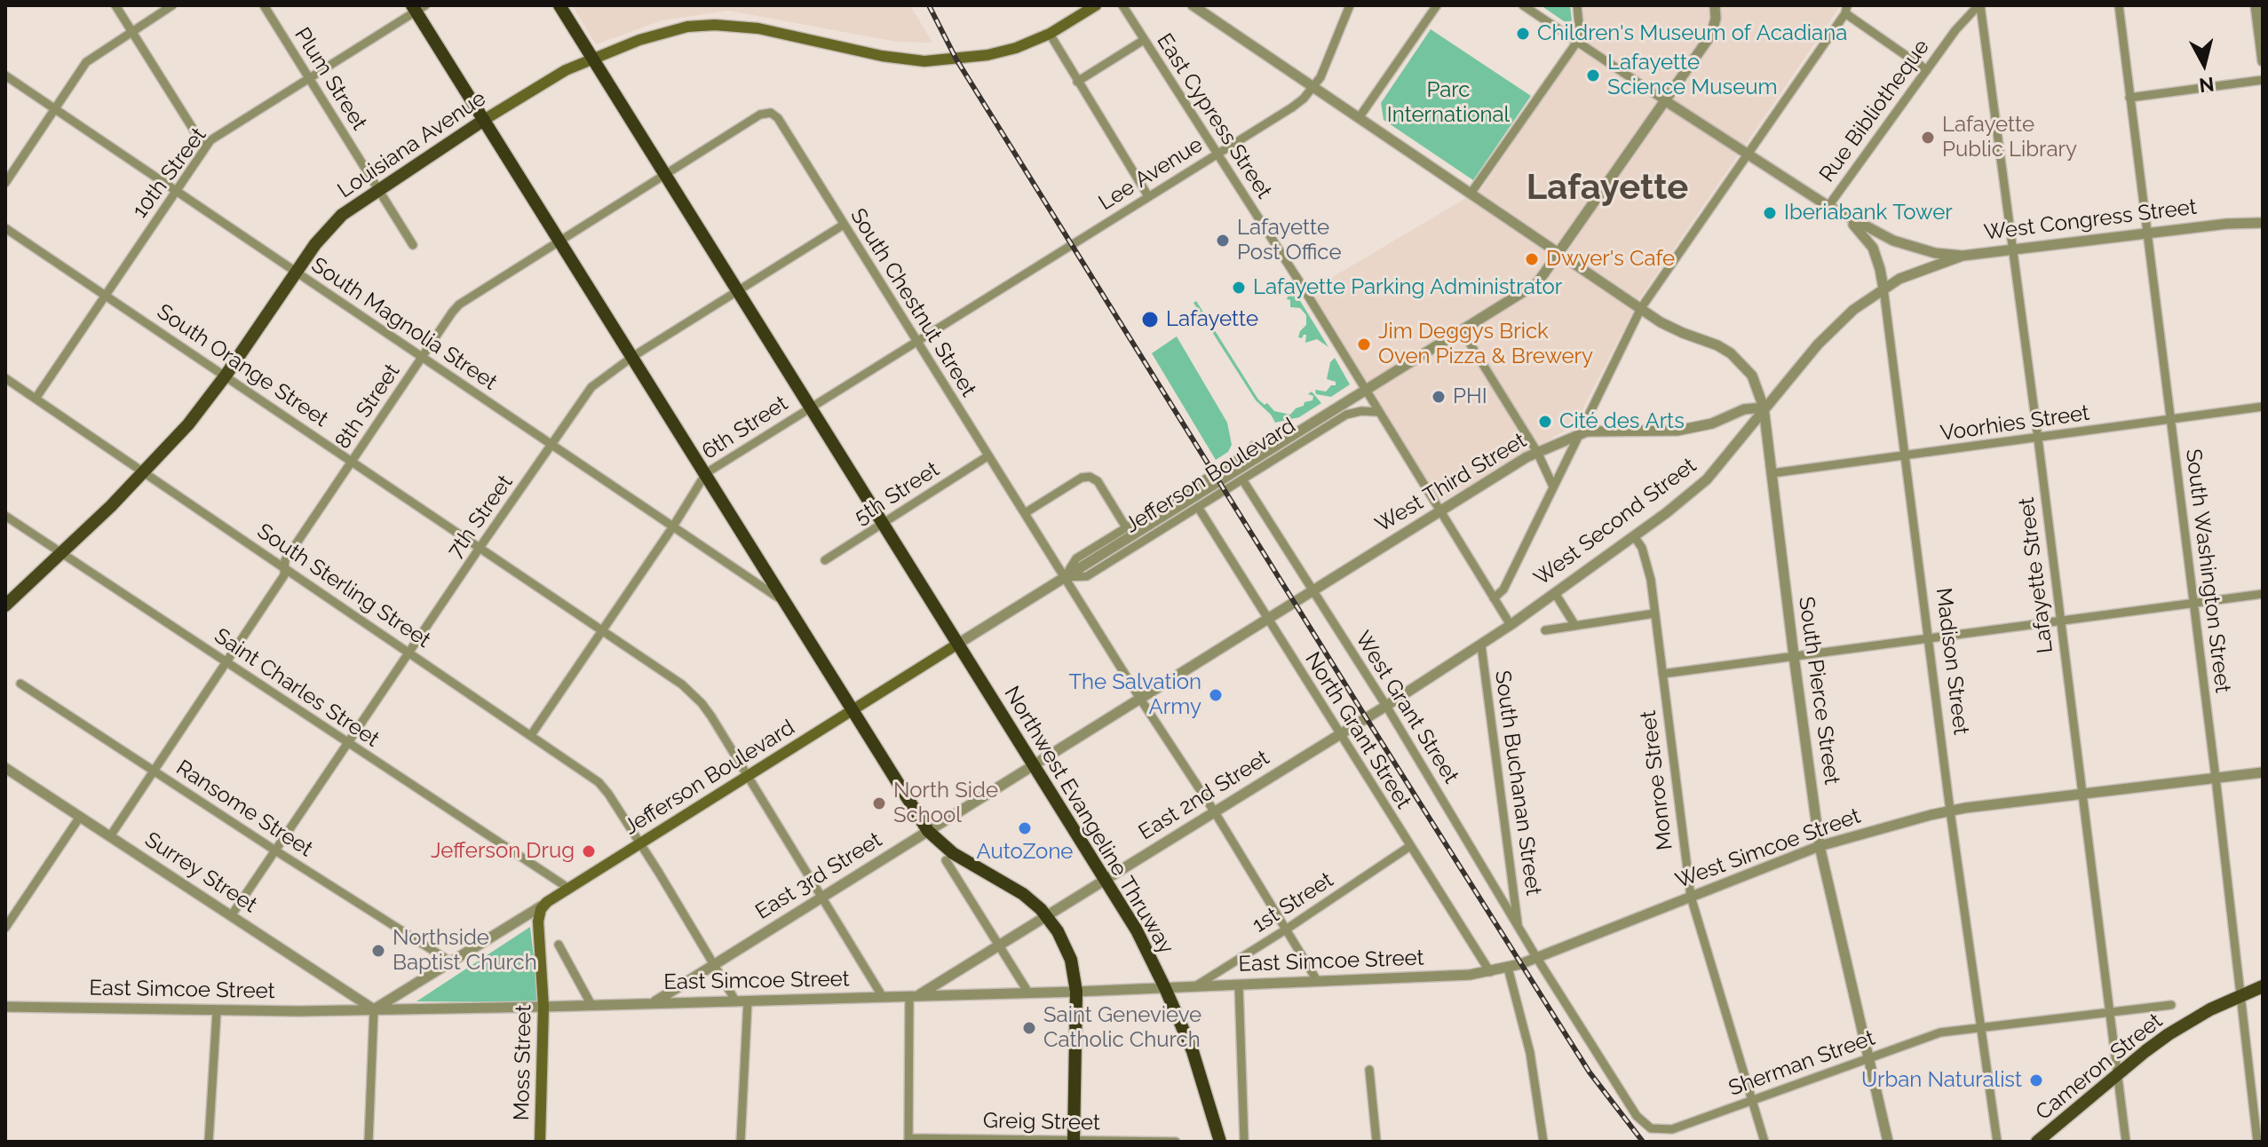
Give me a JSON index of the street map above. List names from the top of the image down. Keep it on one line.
{"streets":{"highway":["Northwest Evangeline Thruway"],"main road":["Louisiana Avenue","Jefferson Boulevard","Moss Street","Cameron Street"],"street":["Plum Street","Rue Bibliotheque","East Cypress Street","10th Street","Lee Avenue","West Congress Street","South Chestnut Street","South Magnolia Street","South Orange Street","8th Street","Voorhies Street","6th Street","West Third Street","5th Street","7th Street","West Second Street","South Washington Street","Lafayette Street","South Sterling Street","Madison Street","Saint Charles Street","South Pierce Street","West Grant Street","North Grant Street","Monroe Street","South Buchanan Street","East 2nd Street","Ransome Street","West Simcoe Street","Surrey Street","East 3rd Street","1st Street","East Simcoe Street","Sherman Street","Greig Street"]},"crossings":[["Plum Street","Louisiana Avenue"],["Plum Street","10th Street"],["Rue Bibliotheque","West Congress Street"],["Rue Bibliotheque","Lafayette Street"],["Rue Bibliotheque","Madison Street"],["East Cypress Street","Lee Avenue"],["East Cypress Street","Jefferson Boulevard"],["East Cypress Street","West Third Street"],["East Cypress Street","West Second Street"],["Louisiana Avenue","South Magnolia Street"],["Louisiana Avenue","South Orange Street"],["Louisiana Avenue","South Sterling Street"],["Louisiana Avenue","Saint Charles Street"],["Louisiana Avenue","Northwest Evangeline Thruway"],["10th Street","South Magnolia Street"],["10th Street","South Orange Street"],["10th Street","South Sterling Street"],["Lee Avenue","6th Street"],["Lee Avenue","South Pierce Street"],["West Congress Street","Jefferson Boulevard"],["West Congress Street","West Second Street"],["West Congress Street","South Washington Street"],["West Congress Street","Lafayette Street"],["West Congress Street","Madison Street"],["South Chestnut Street","8th Street"],["South Chestnut Street","6th Street"],["South Chestnut Street","Jefferson Boulevard"],["South Chestnut Street","5th Street"],["South Chestnut Street","7th Street"],["South Chestnut Street","East 2nd Street"],["South Chestnut Street","East 3rd Street"],["South Chestnut Street","1st Street"],["South Chestnut Street","East Simcoe Street"],["South Magnolia Street","8th Street"],["South Magnolia Street","6th Street"],["South Magnolia Street","7th Street"],["South Orange Street","8th Street"],["South Orange Street","6th Street"],["South Orange Street","Jefferson Boulevard"],["South Orange Street","7th Street"],["South Orange Street","East 3rd Street"],["South Orange Street","East Simcoe Street"],["8th Street","South Sterling Street"],["8th Street","Saint Charles Street"],["8th Street","Ransome Street"],["8th Street","Northwest Evangeline Thruway"],["8th Street","Surrey Street"],["Voorhies Street","South Washington Street"],["Voorhies Street","Lafayette Street"],["Voorhies Street","Madison Street"],["Voorhies Street","South Pierce Street"],["6th Street","South Sterling Street"],["6th Street","Northwest Evangeline Thruway"],["Jefferson Boulevard","South Sterling Street"],["Jefferson Boulevard","Saint Charles Street"],["Jefferson Boulevard","South Pierce Street"],["Jefferson Boulevard","West Grant Street"],["Jefferson Boulevard","North Grant Street"],["Jefferson Boulevard","Ransome Street"],["Jefferson Boulevard","Northwest Evangeline Thruway"],["Jefferson Boulevard","Surrey Street"],["Jefferson Boulevard","East Simcoe Street"],["Jefferson Boulevard","Moss Street"],["West Third Street","West Second Street"],["West Third Street","South Pierce Street"],["West Third Street","West Grant Street"],["West Third Street","East 3rd Street"],["5th Street","Northwest Evangeline Thruway"],["7th Street","South Sterling Street"],["7th Street","Saint Charles Street"],["7th Street","Ransome Street"],["7th Street","Northwest Evangeline Thruway"],["7th Street","Surrey Street"],["West Second Street","Madison Street"],["West Second Street","South Pierce Street"],["West Second Street","West Grant Street"],["West Second Street","Monroe Street"],["West Second Street","South Buchanan Street"],["West Second Street","East 2nd Street"],["South Washington Street","West Simcoe Street"],["South Washington Street","Cameron Street"],["Lafayette Street","West Simcoe Street"],["Lafayette Street","Sherman Street"],["Lafayette Street","Cameron Street"],["South Sterling Street","East 3rd Street"],["South Sterling Street","East Simcoe Street"],["Madison Street","West Simcoe Street"],["Madison Street","Sherman Street"],["South Pierce Street","West Simcoe Street"],["South Pierce Street","Sherman Street"],["West Grant Street","South Buchanan Street"],["West Grant Street","West Simcoe Street"],["West Grant Street","Sherman Street"],["North Grant Street","East 2nd Street"],["North Grant Street","East 3rd Street"],["North Grant Street","1st Street"],["North Grant Street","East Simcoe Street"],["Monroe Street","West Simcoe Street"],["Monroe Street","Sherman Street"],["East 2nd Street","Northwest Evangeline Thruway"],["East 2nd Street","East Simcoe Street"],["Northwest Evangeline Thruway","East 3rd Street"],["Northwest Evangeline Thruway","East Simcoe Street"],["West Simcoe Street","East Simcoe Street"],["West Simcoe Street","Sherman Street"],["Surrey Street","East Simcoe Street"],["East 3rd Street","East Simcoe Street"],["1st Street","East Simcoe Street"],["East Simcoe Street","Moss Street"]],"districts":["Lafayette"],"parks":["Parc International"],"places":["Children's Museum of Acadiana","Lafayette Science Museum","Lafayette Public Library","Iberiabank Tower","Lafayette Post Office","Dwyer's Cafe","Lafayette Parking Administrator","Lafayette","Jim Deggys Brick Oven Pizza & Brewery","PHI","Cité des Arts","The Salvation Army","North Side School","AutoZone","Jefferson Drug","Northside Baptist Church","Saint Genevieve Catholic Church","Urban Naturalist"],"north":"bottom"}
